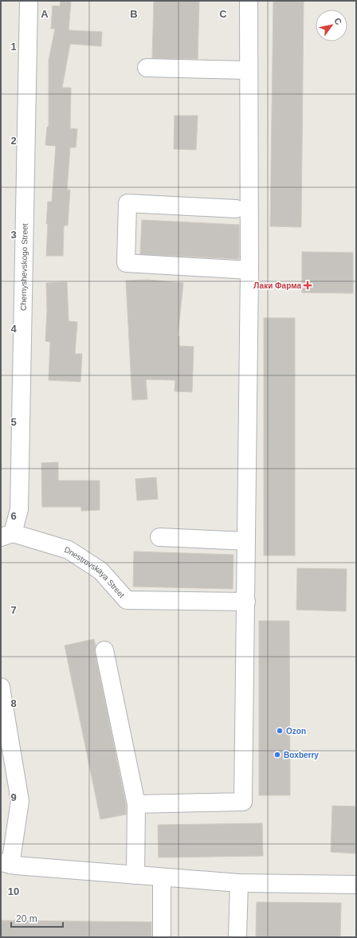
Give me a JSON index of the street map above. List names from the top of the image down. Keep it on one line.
{"streets":{"street":["Chernyshevskogo Street","Dnestrovskaya Street"]},"crossings":[["Chernyshevskogo Street","Dnestrovskaya Street"]],"places":{"health":["Лаки Фарма"],"other":["Ozon","Boxberry"]},"scale_bar":"20 m","north":"top right","grid":{"columns":["A","B","C"],"rows":["1","2","3","4","5","6","7","8","9","10"]}}
